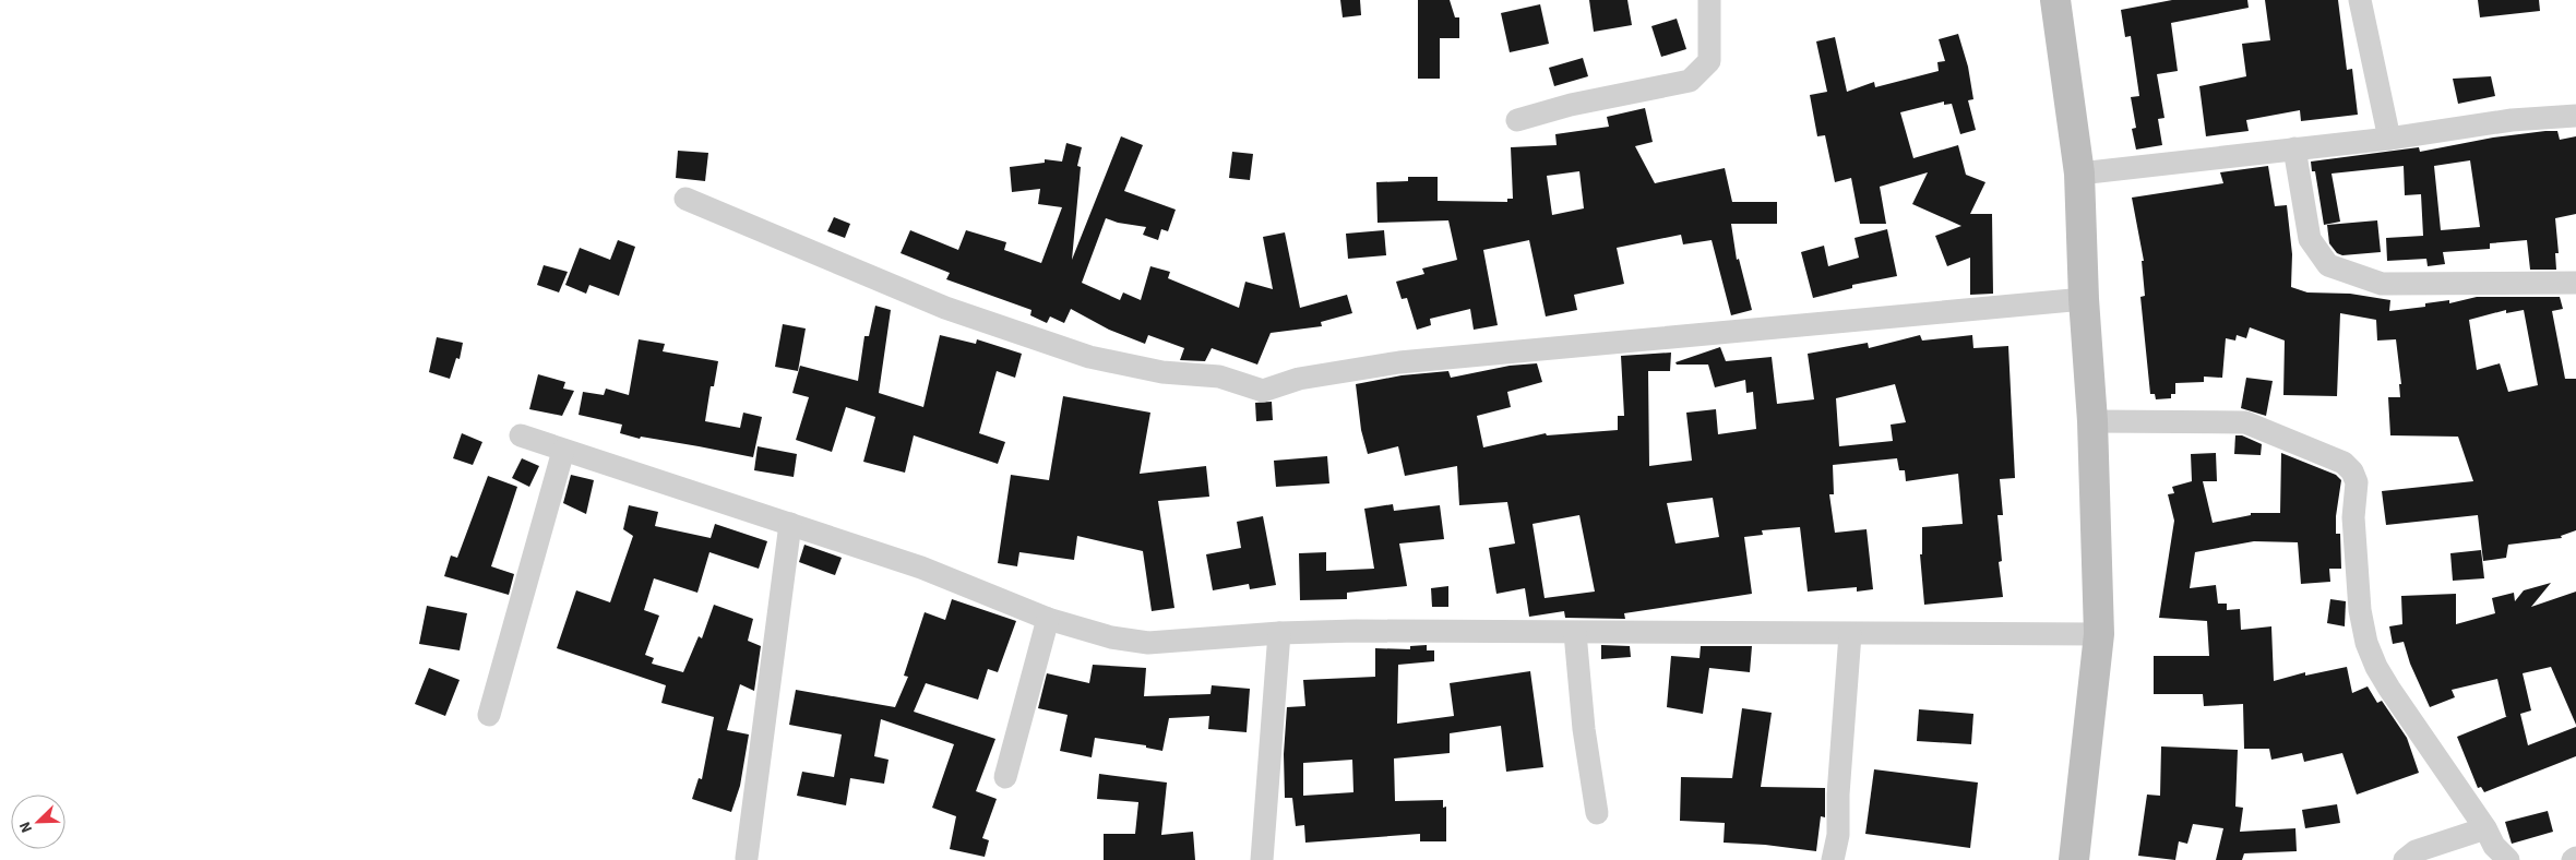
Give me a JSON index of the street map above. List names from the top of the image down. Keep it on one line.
{"north":"bottom left"}
